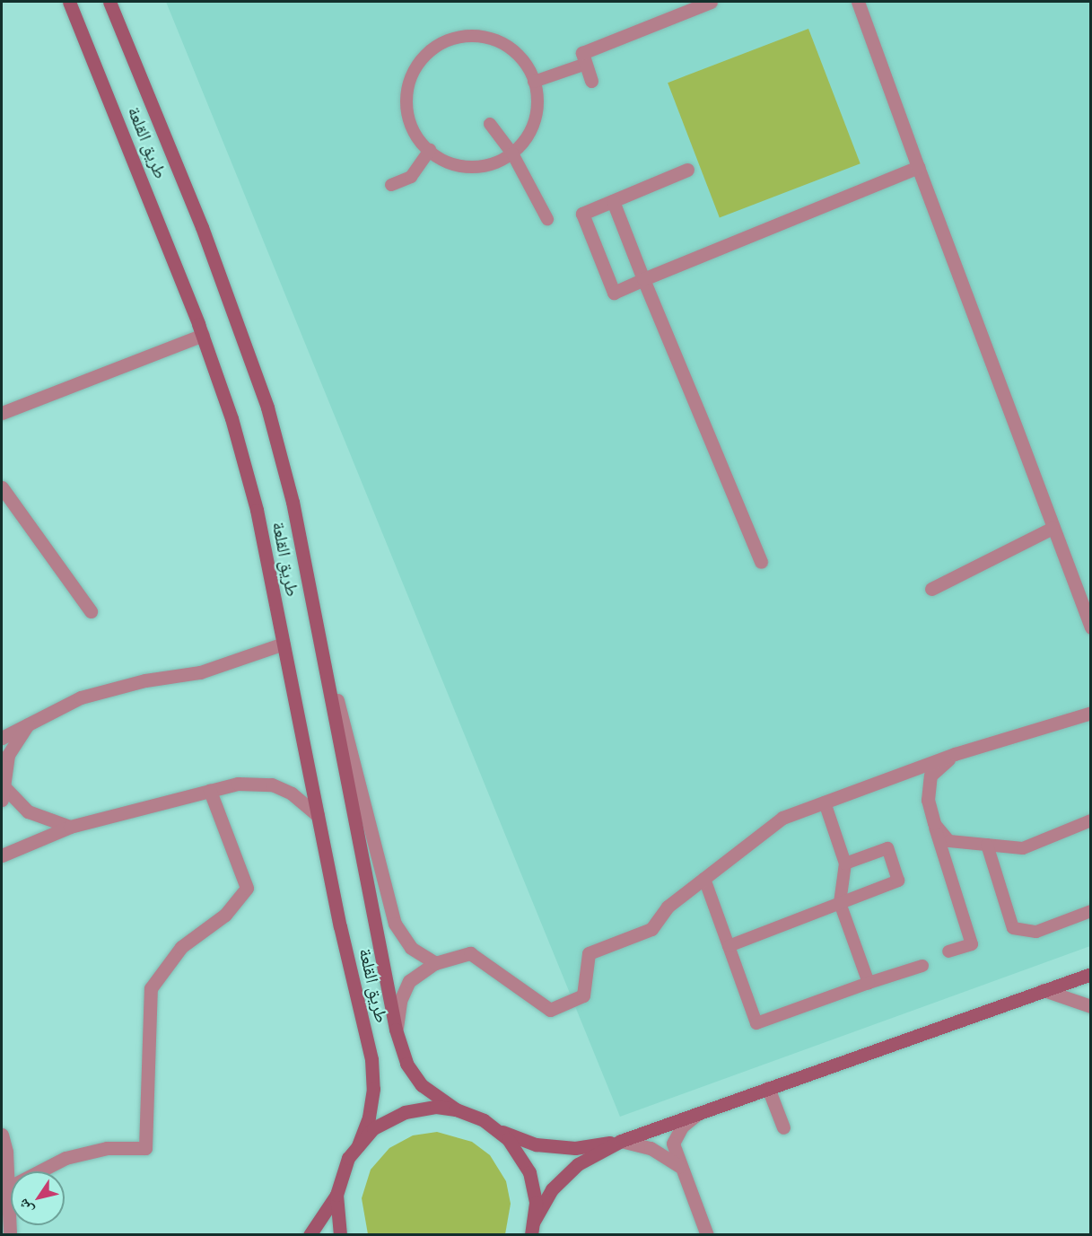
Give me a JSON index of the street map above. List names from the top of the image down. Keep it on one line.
{"streets":{"main road":["طريق القلعة"]},"north":"bottom left"}
